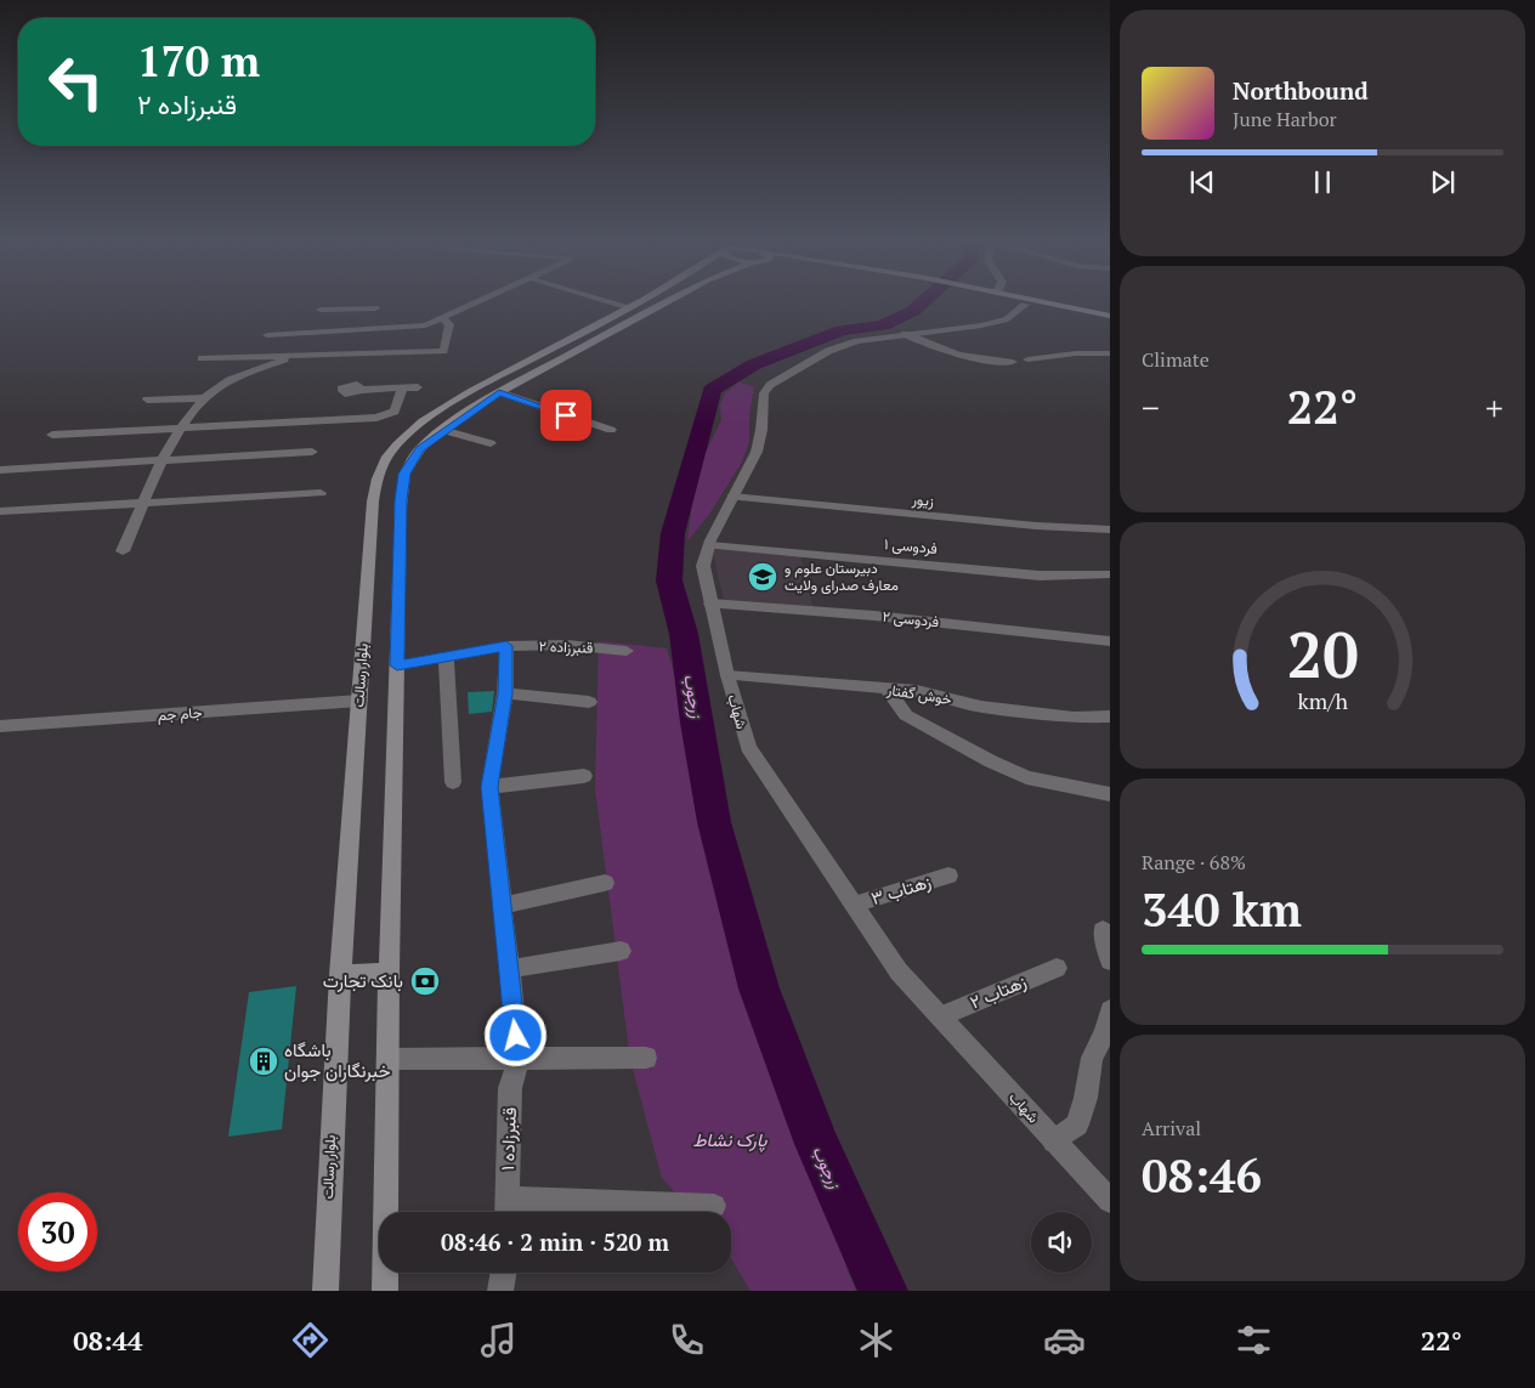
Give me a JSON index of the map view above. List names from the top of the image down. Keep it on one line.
{"streets":{"main road":["بلوار رسالت"],"street":["زیور","فردوسی ۱","فردوسی ۲","قنبرزاده ۲","خوش گفتار","شهاب","جام جم","زهتاب ۳","زهتاب ۲","قنبرزاده ۱"]},"crossings":[["زیور","شهاب"],["فردوسی ۱","شهاب"],["فردوسی ۲","شهاب"],["قنبرزاده ۲","قنبرزاده ۱"],["بلوار رسالت","جام جم"],["خوش گفتار","شهاب"],["شهاب","زهتاب ۳"],["شهاب","زهتاب ۲"]],"water":["زرجوب"],"parks":["پارک نشاط"],"places":{"school or university":["دبیرستان علوم و معارف صدرای ولایت"],"bank":["بانک تجارت"],"building":["باشگاه خبرنگاران جوان"]},"page":{"turn":["170 m","قنبرزاده ۲"],"song":["Northbound","June Harbor"],"tile":["Climate",["Range · 68%","340 km"],["Arrival","08:46"]],"heat":["−","22°","+"],"limit":"30","trip":"08:46 · 2 min · 520 m","tabs":["08:44","22°"],"gauge":["20","km/h"]}}
